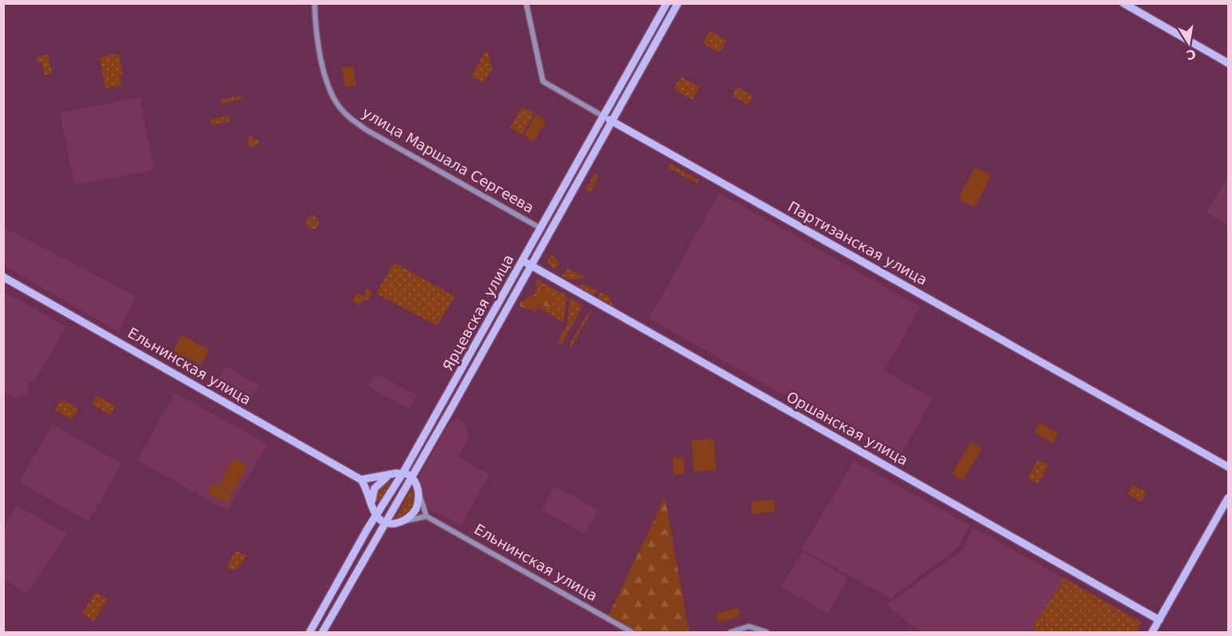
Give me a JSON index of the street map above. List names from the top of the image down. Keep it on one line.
{"streets":{"street":["улица Маршала Сергеева","Партизанская улица","Ярцевская улица","Ельнинская улица","Оршанская улица"]},"crossings":[["улица Маршала Сергеева","Ярцевская улица"],["Партизанская улица","Ярцевская улица"],["Ярцевская улица","Оршанская улица"]],"north":"bottom"}
